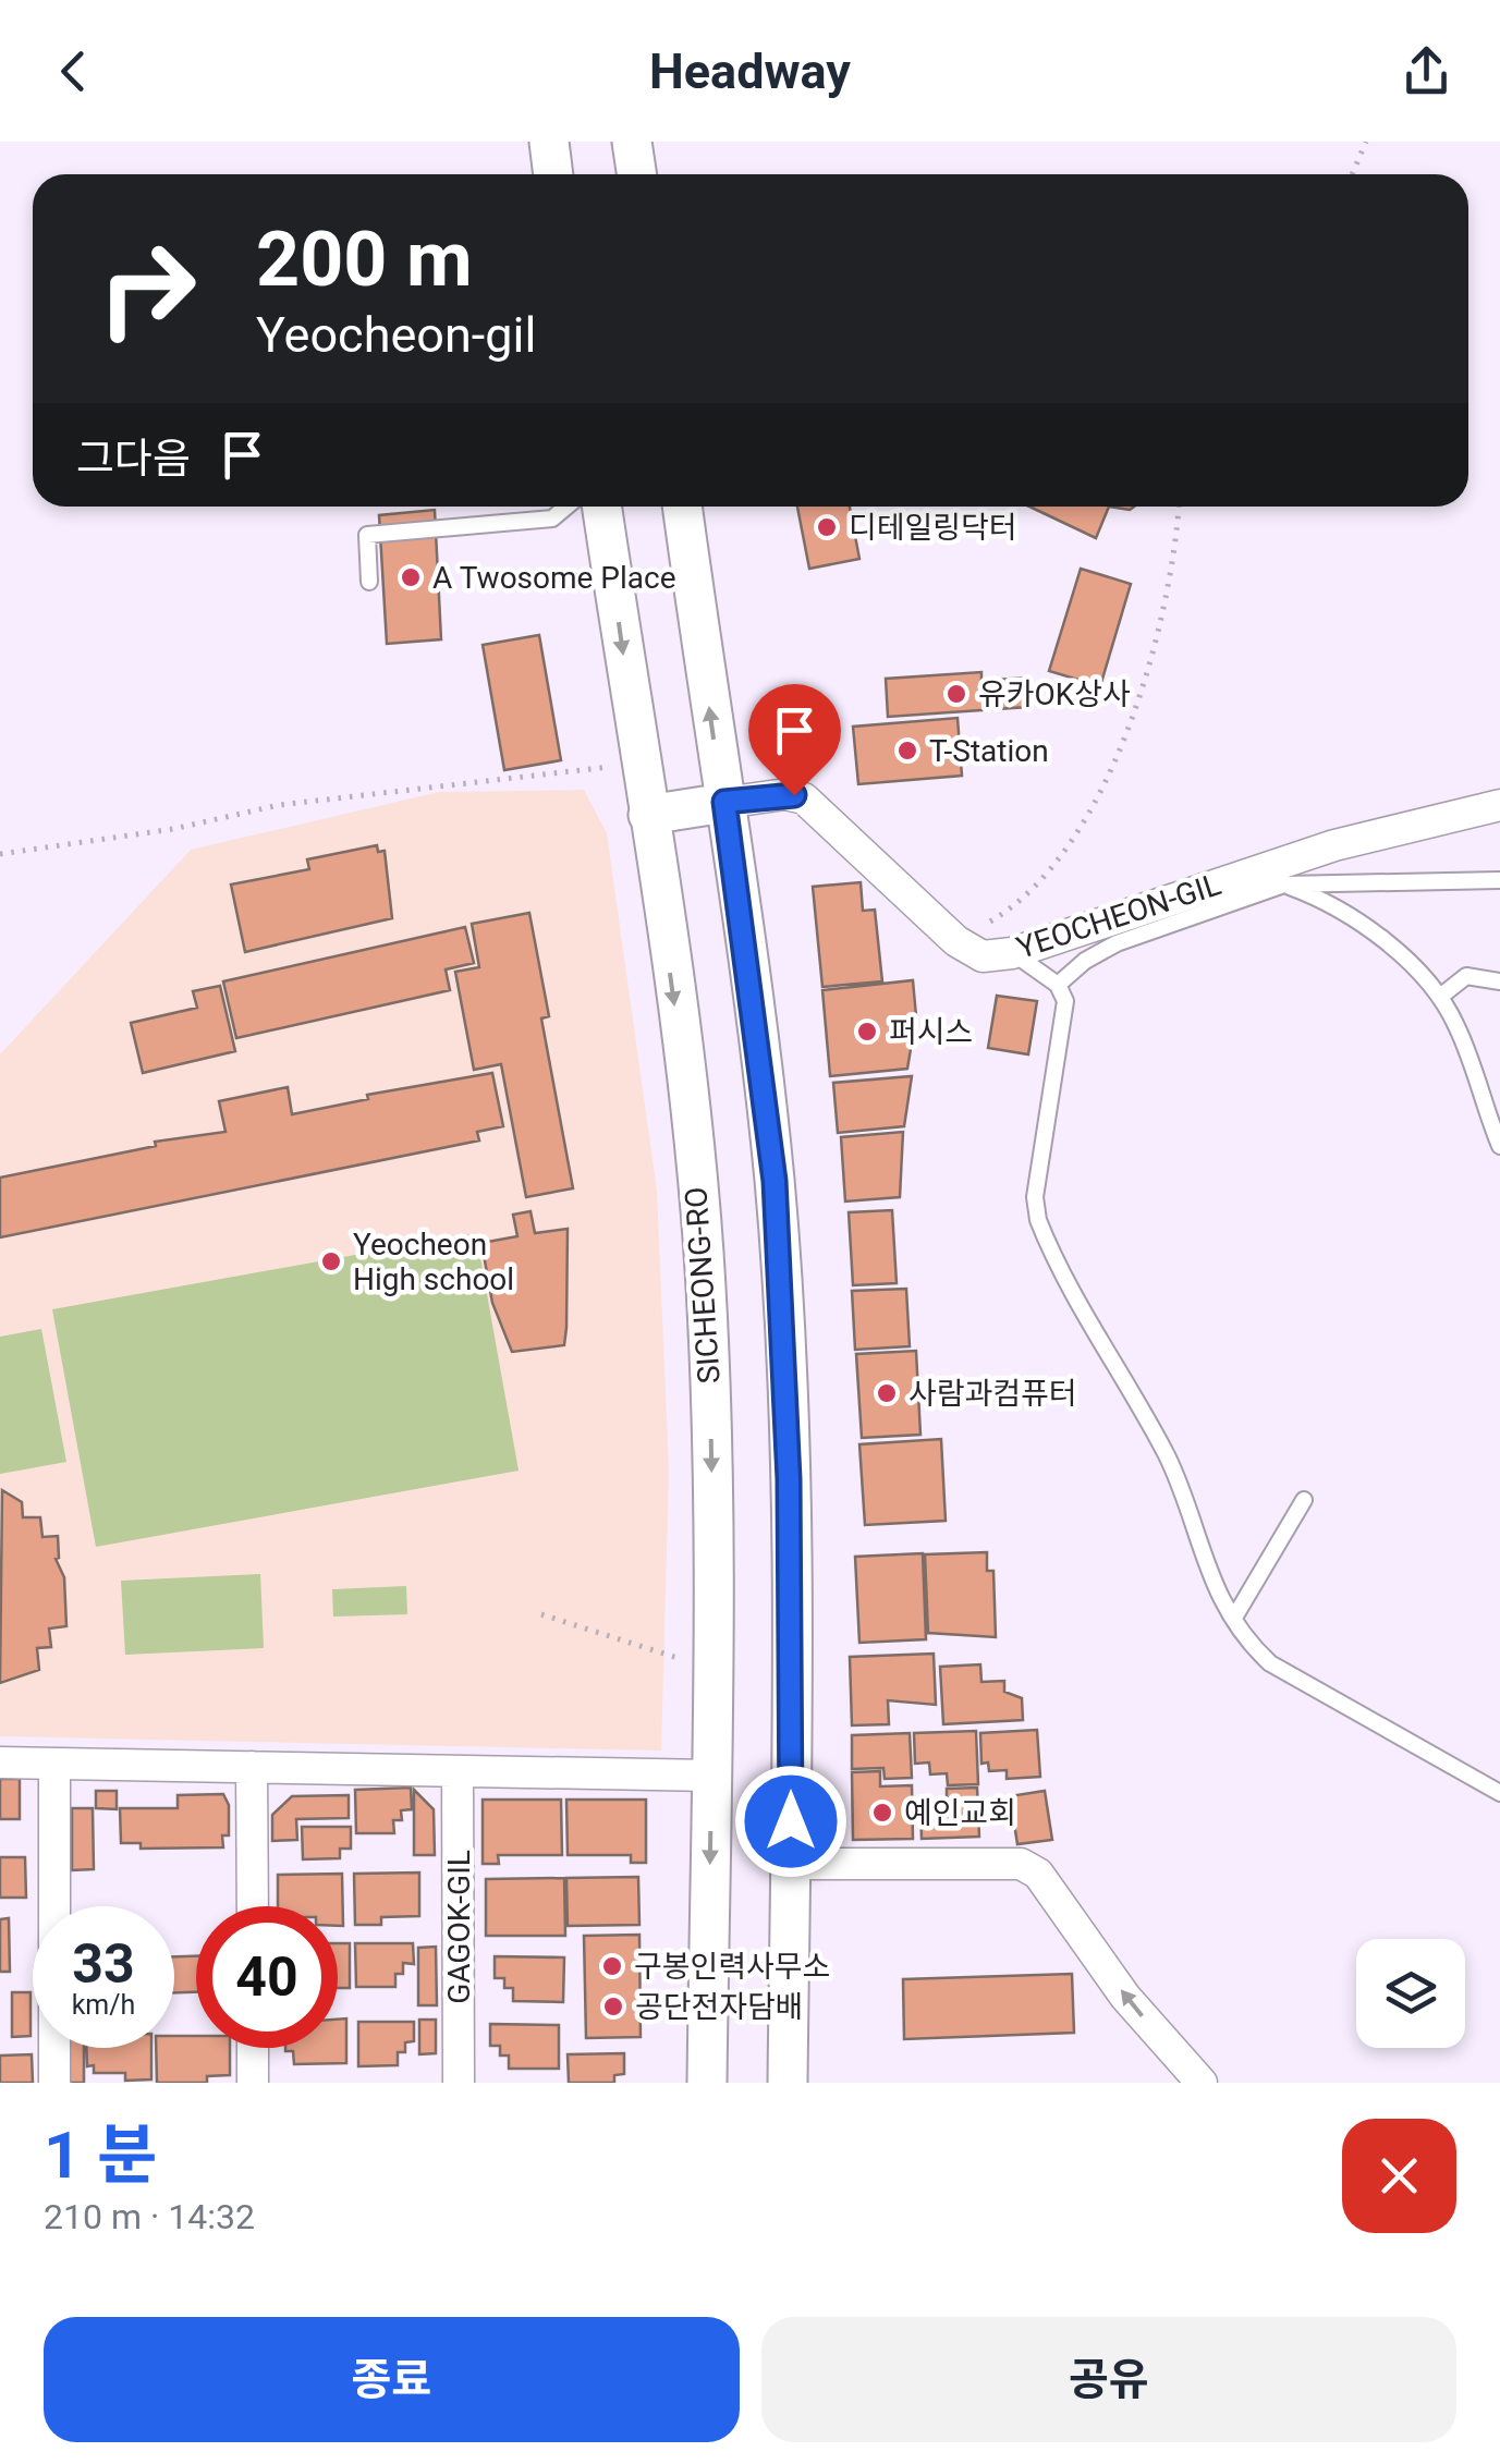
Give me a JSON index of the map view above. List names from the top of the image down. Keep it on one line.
{"streets":{"street":["YEOCHEON-GIL","SICHEONG-RO","GAGOK-GIL"]},"places":["디테일링닥터","A Twosome Place","유카OK상사","T-Station","퍼시스","Yeocheon High school","사람과컴퓨터","예인교회","구봉인력사무소","공단전자담배"],"page":{"header":"Headway","turn":["200 m","Yeocheon-gil"],"then":"그다음","speed":"33 km/h","limit":"40","heading":["1 분","210 m · 14:32"],"buttons":["종료","공유"]}}
